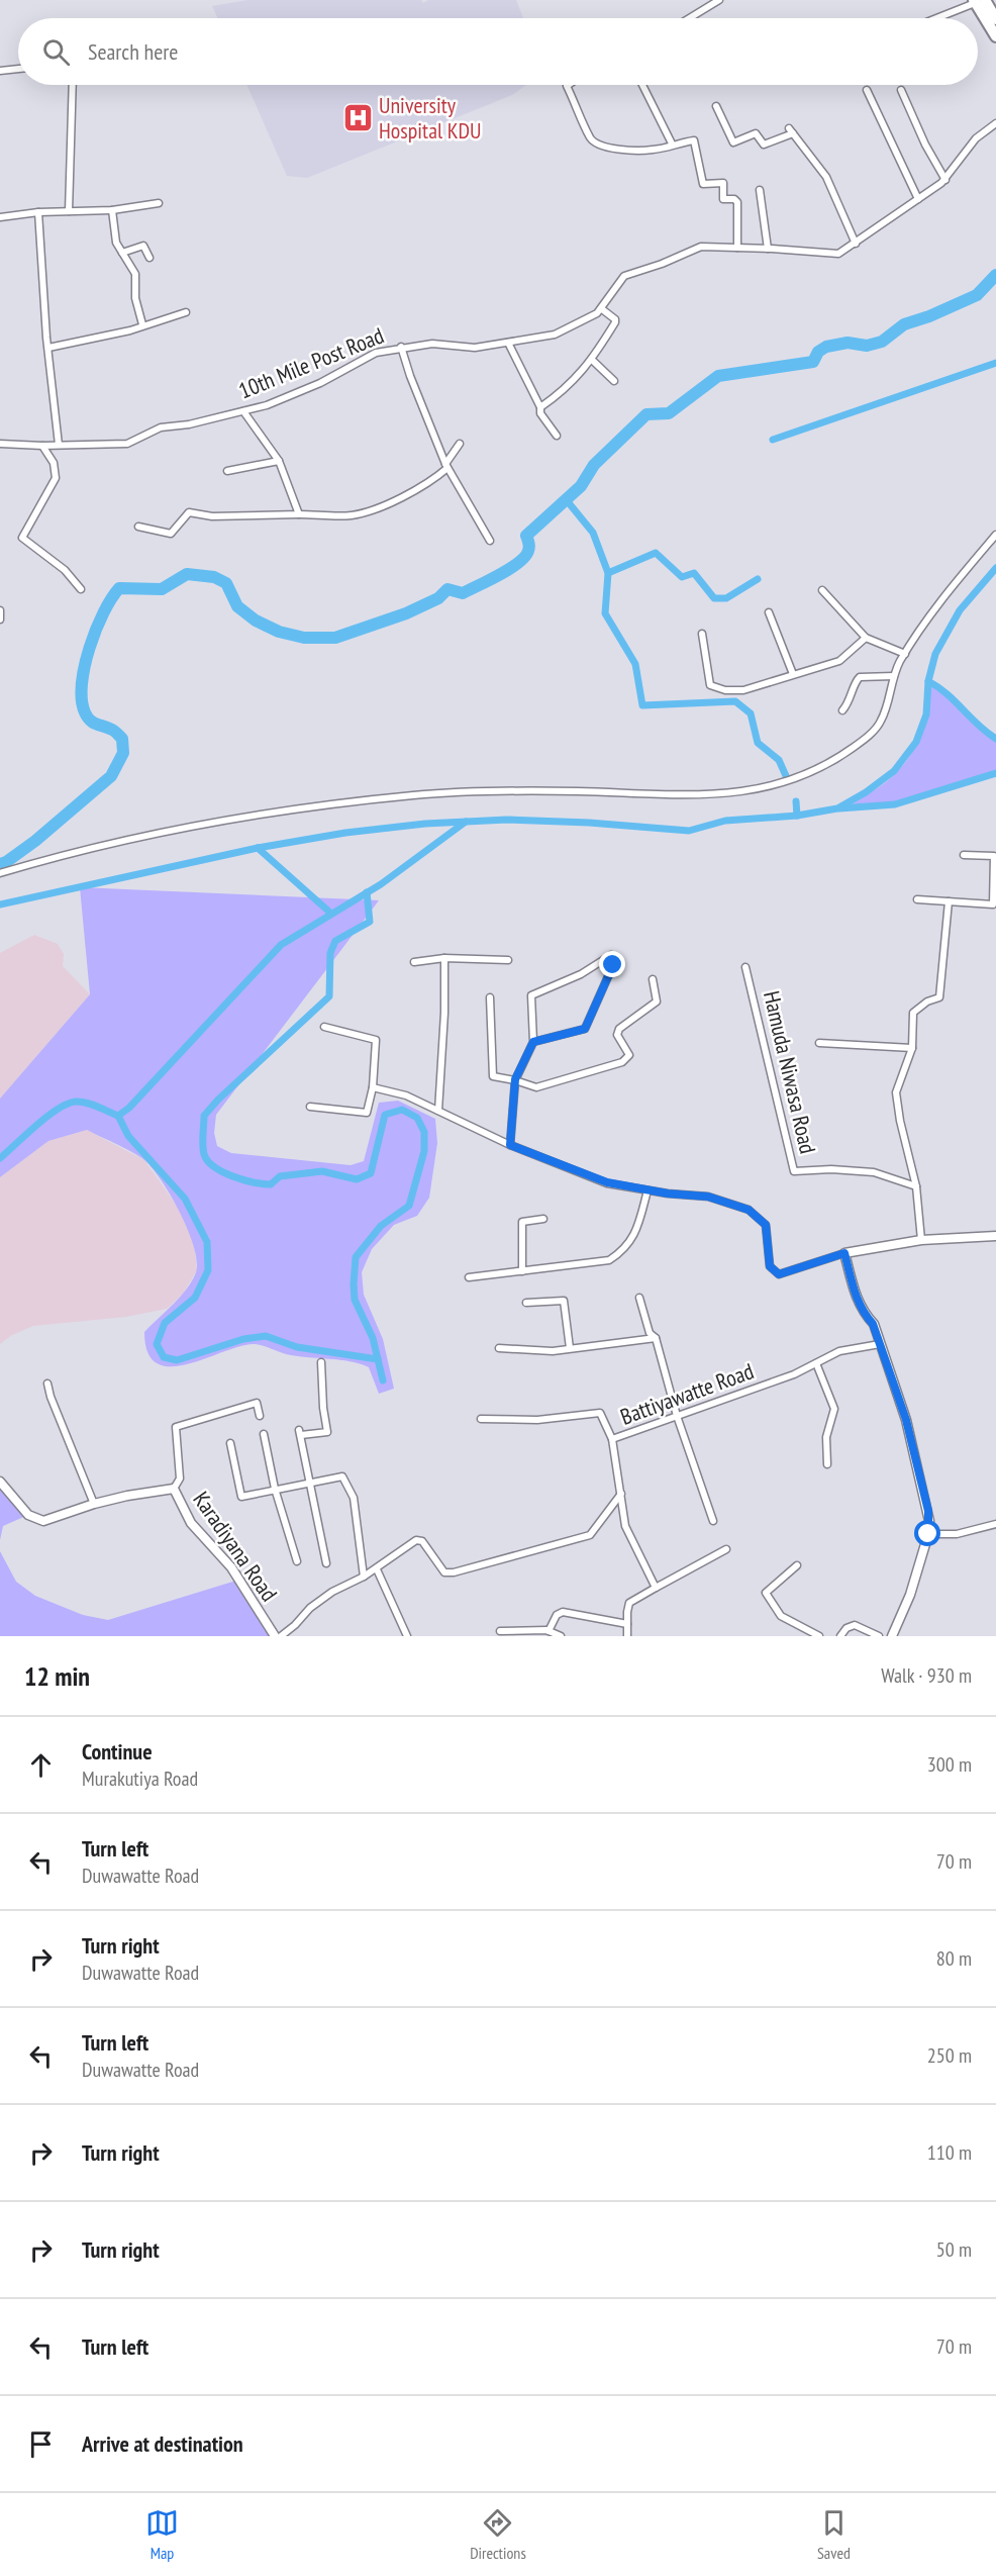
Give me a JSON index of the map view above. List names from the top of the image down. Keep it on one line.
{"streets":{"street":["10th Mile Post Road","Hamuda Niwasa Road","Battiyawatte Road","Karadiyana Road"]},"places":{"hospital":["University Hospital KDU"]},"page":{"search":"Search here","heading":["12 min","Walk · 930 m"],"list":[["Continue","Murakutiya Road","300 m"],["Turn left","Duwawatte Road","70 m"],["Turn right","Duwawatte Road","80 m"],["Turn left","Duwawatte Road","250 m"],["Turn right","110 m"],["Turn right","50 m"],["Turn left","70 m"],"Arrive at destination"],"nav":["Map","Directions","Saved"]}}
